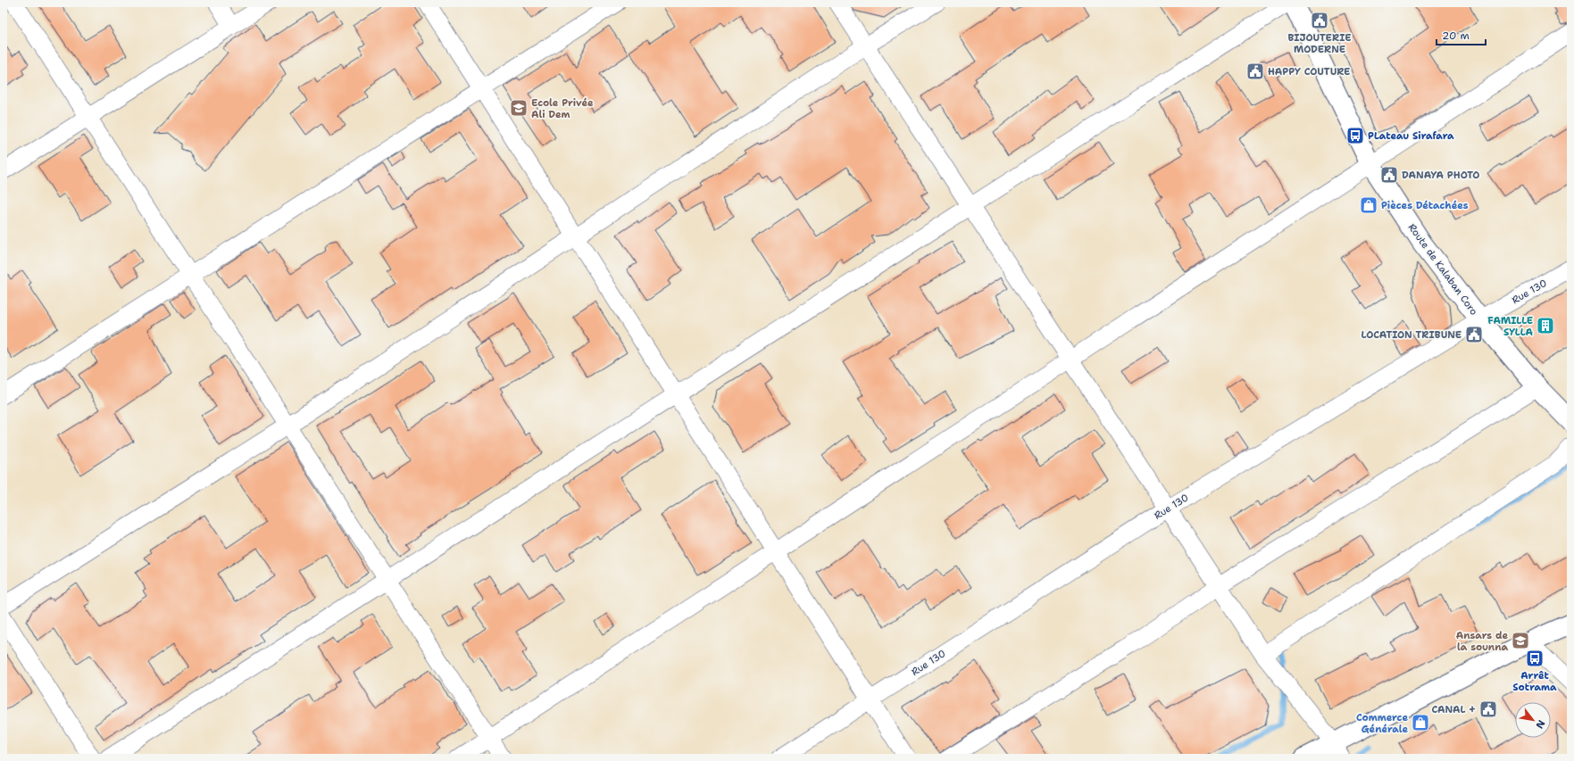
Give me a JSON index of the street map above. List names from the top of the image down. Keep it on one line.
{"streets":{"main road":["Route de Kalaban Coro"],"street":["Rue 130"]},"crossings":[["Route de Kalaban Coro","Rue 130"]],"places":{"public building":["BIJOUTERIE MODERNE","HAPPY COUTURE","DANAYA PHOTO","LOCATION TRIBUNE","CANAL +"],"school or university":["Ecole Privée Ali Dem","Ansars de la sounna"],"bus stop":["PLateau Sirafara","Arrêt Sotrama"],"shop":["Pièces Détachées","Commerce Générale"],"building":["FAMILLE SYLLA"]},"scale_bar":"20 m","north":"bottom right"}
